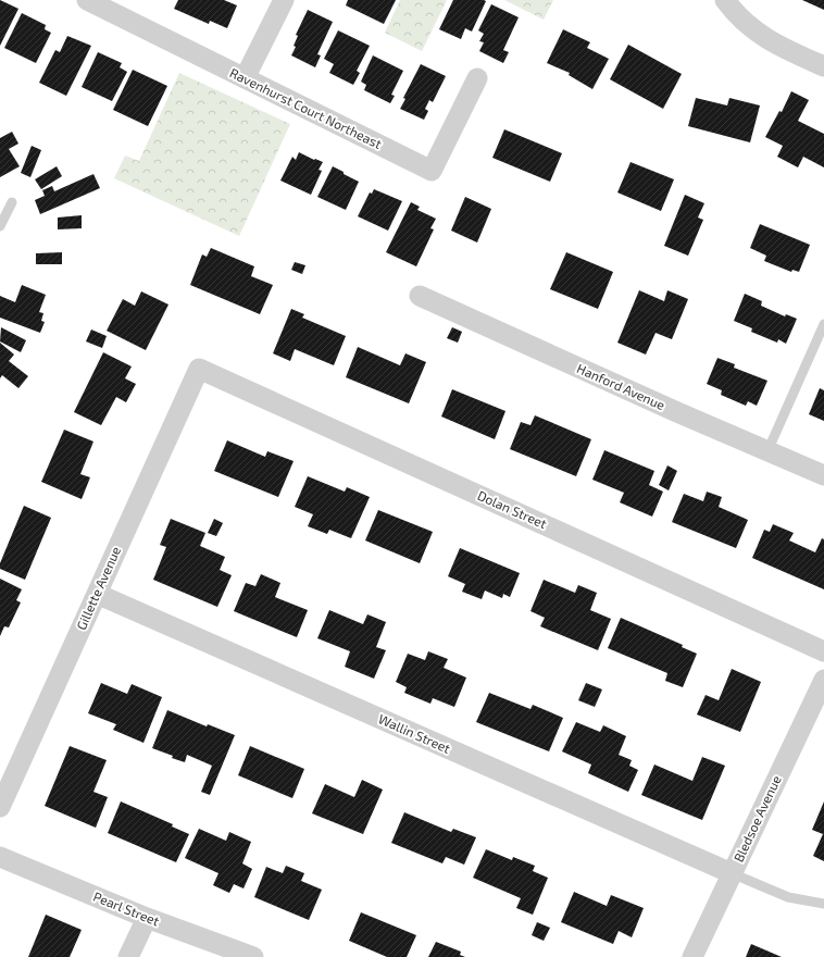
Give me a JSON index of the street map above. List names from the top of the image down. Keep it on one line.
{"streets":{"street":["Ravenhurst Court Northeast","Hanford Avenue","Dolan Street","Gillette Avenue","Wallin Street","Bledsoe Avenue","Pearl Street"]},"crossings":[["Dolan Street","Gillette Avenue"],["Gillette Avenue","Wallin Street"],["Wallin Street","Bledsoe Avenue"]]}
